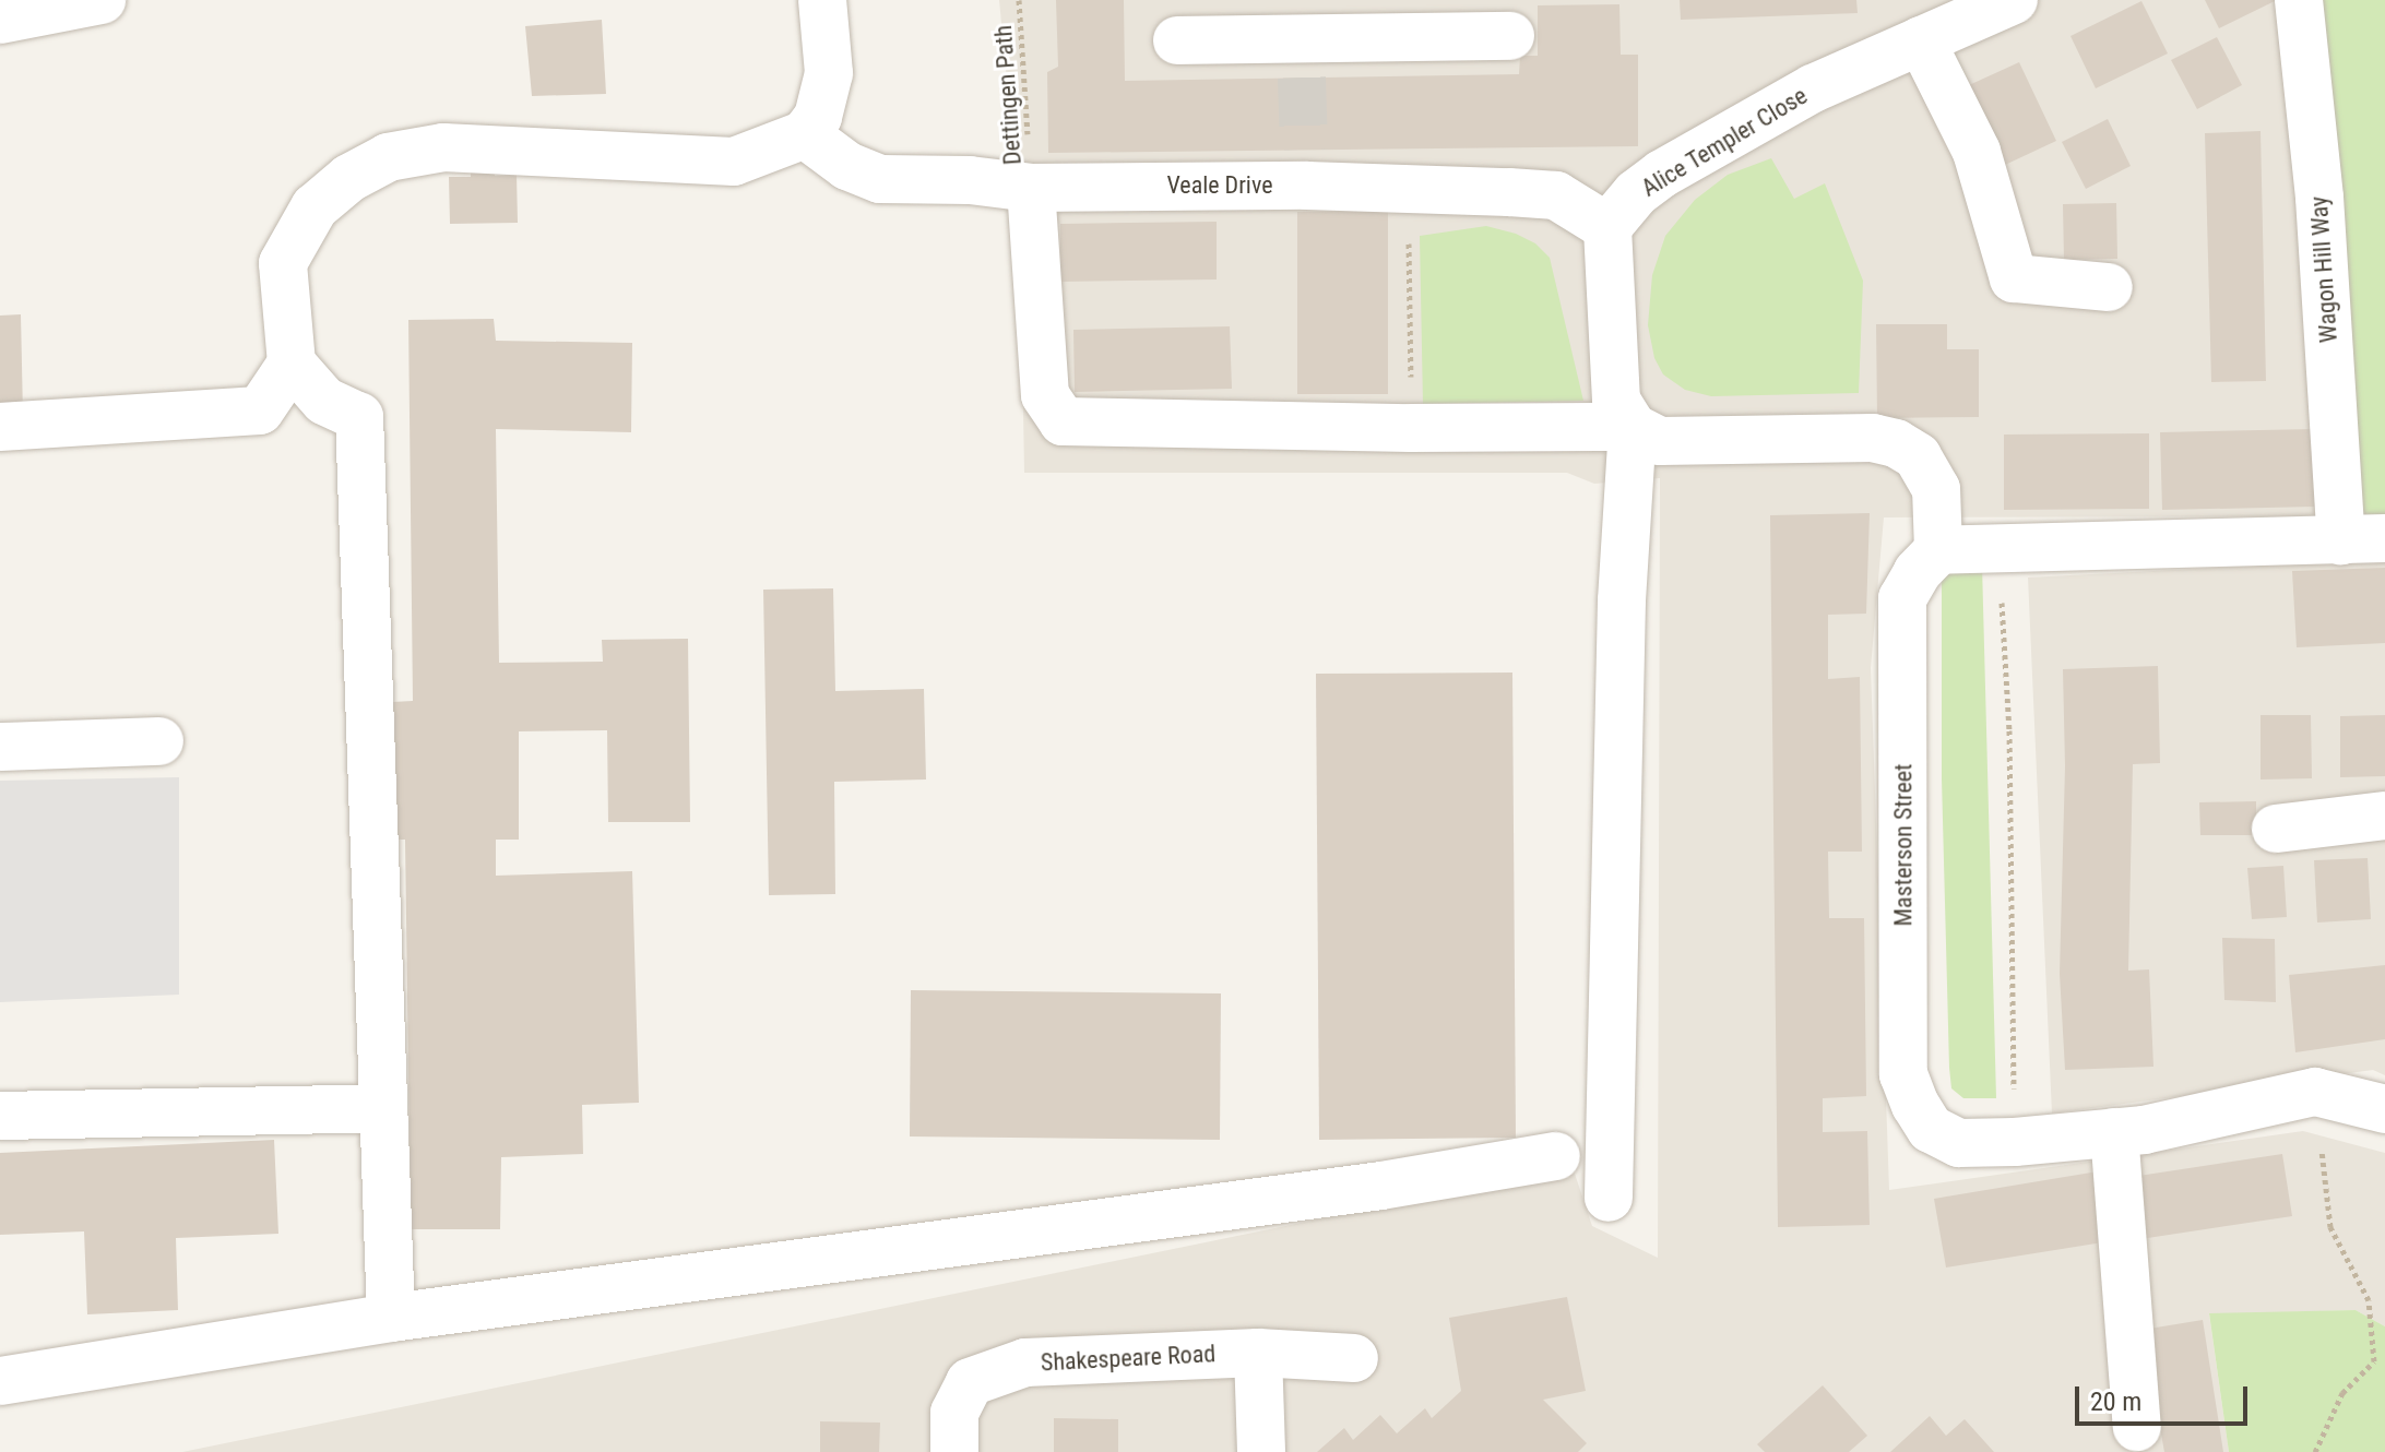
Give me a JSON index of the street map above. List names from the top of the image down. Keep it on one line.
{"streets":{"street":["Alice Templer Close","Veale Drive","Wagon Hill Way","Masterson Street","Shakespeare Road"],"path":["Dettingen Path"]},"crossings":[["Dettingen Path","Veale Drive"],["Alice Templer Close","Veale Drive"]],"scale_bar":"20 m"}
